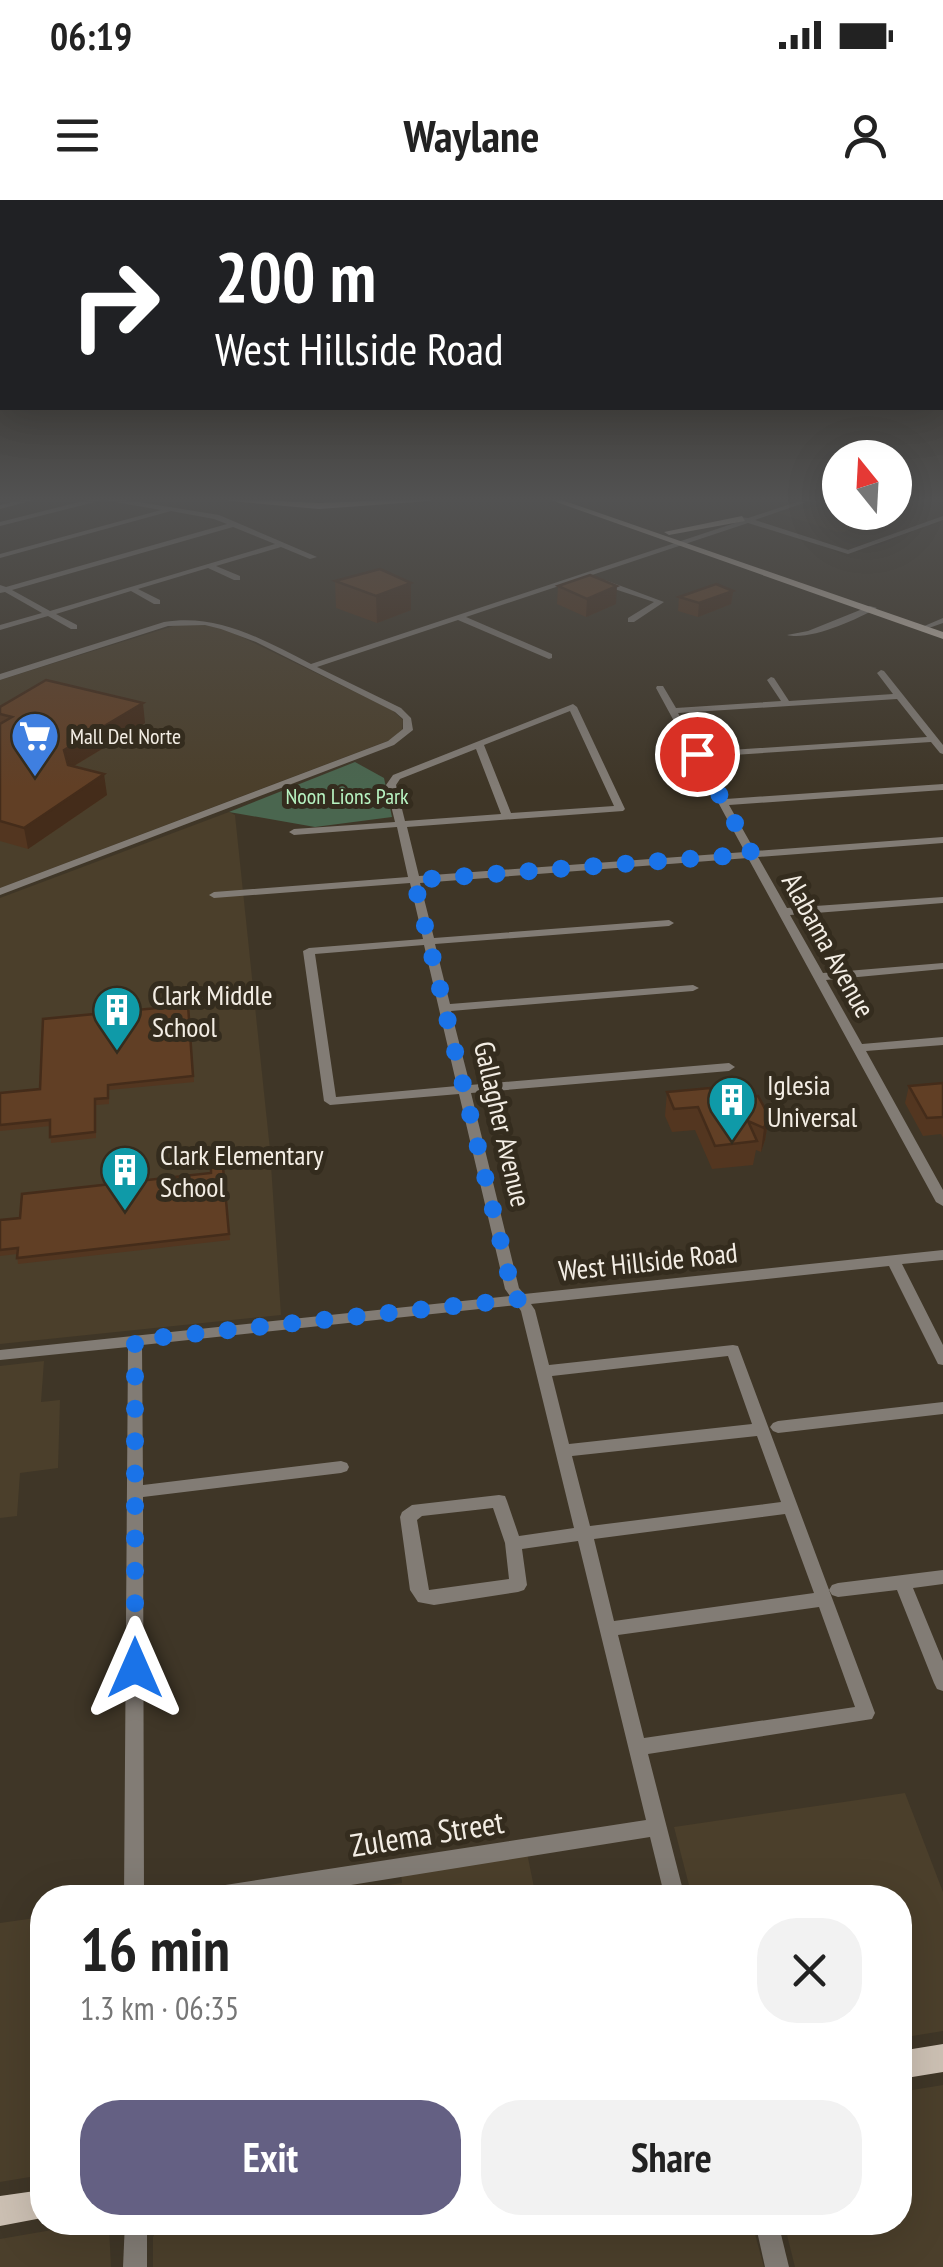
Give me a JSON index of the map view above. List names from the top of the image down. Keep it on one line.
{"streets":{"street":["Alabama Avenue","Gallagher Avenue","West Hillside Road","Zulema Street"]},"crossings":[["Gallagher Avenue","West Hillside Road"],["Gallagher Avenue","Zulema Street"]],"parks":["Noon Lions Park"],"places":{"supermarket":["Mall Del Norte"],"building":["Clark Middle School","Iglesia Universal","Clark Elementary School"]},"north":"top","page":{"status":"06:19","header":"Waylane","turn":["200 m","West Hillside Road"],"heading":["16 min","1.3 km · 06:35"],"buttons":["Exit","Share"]}}
